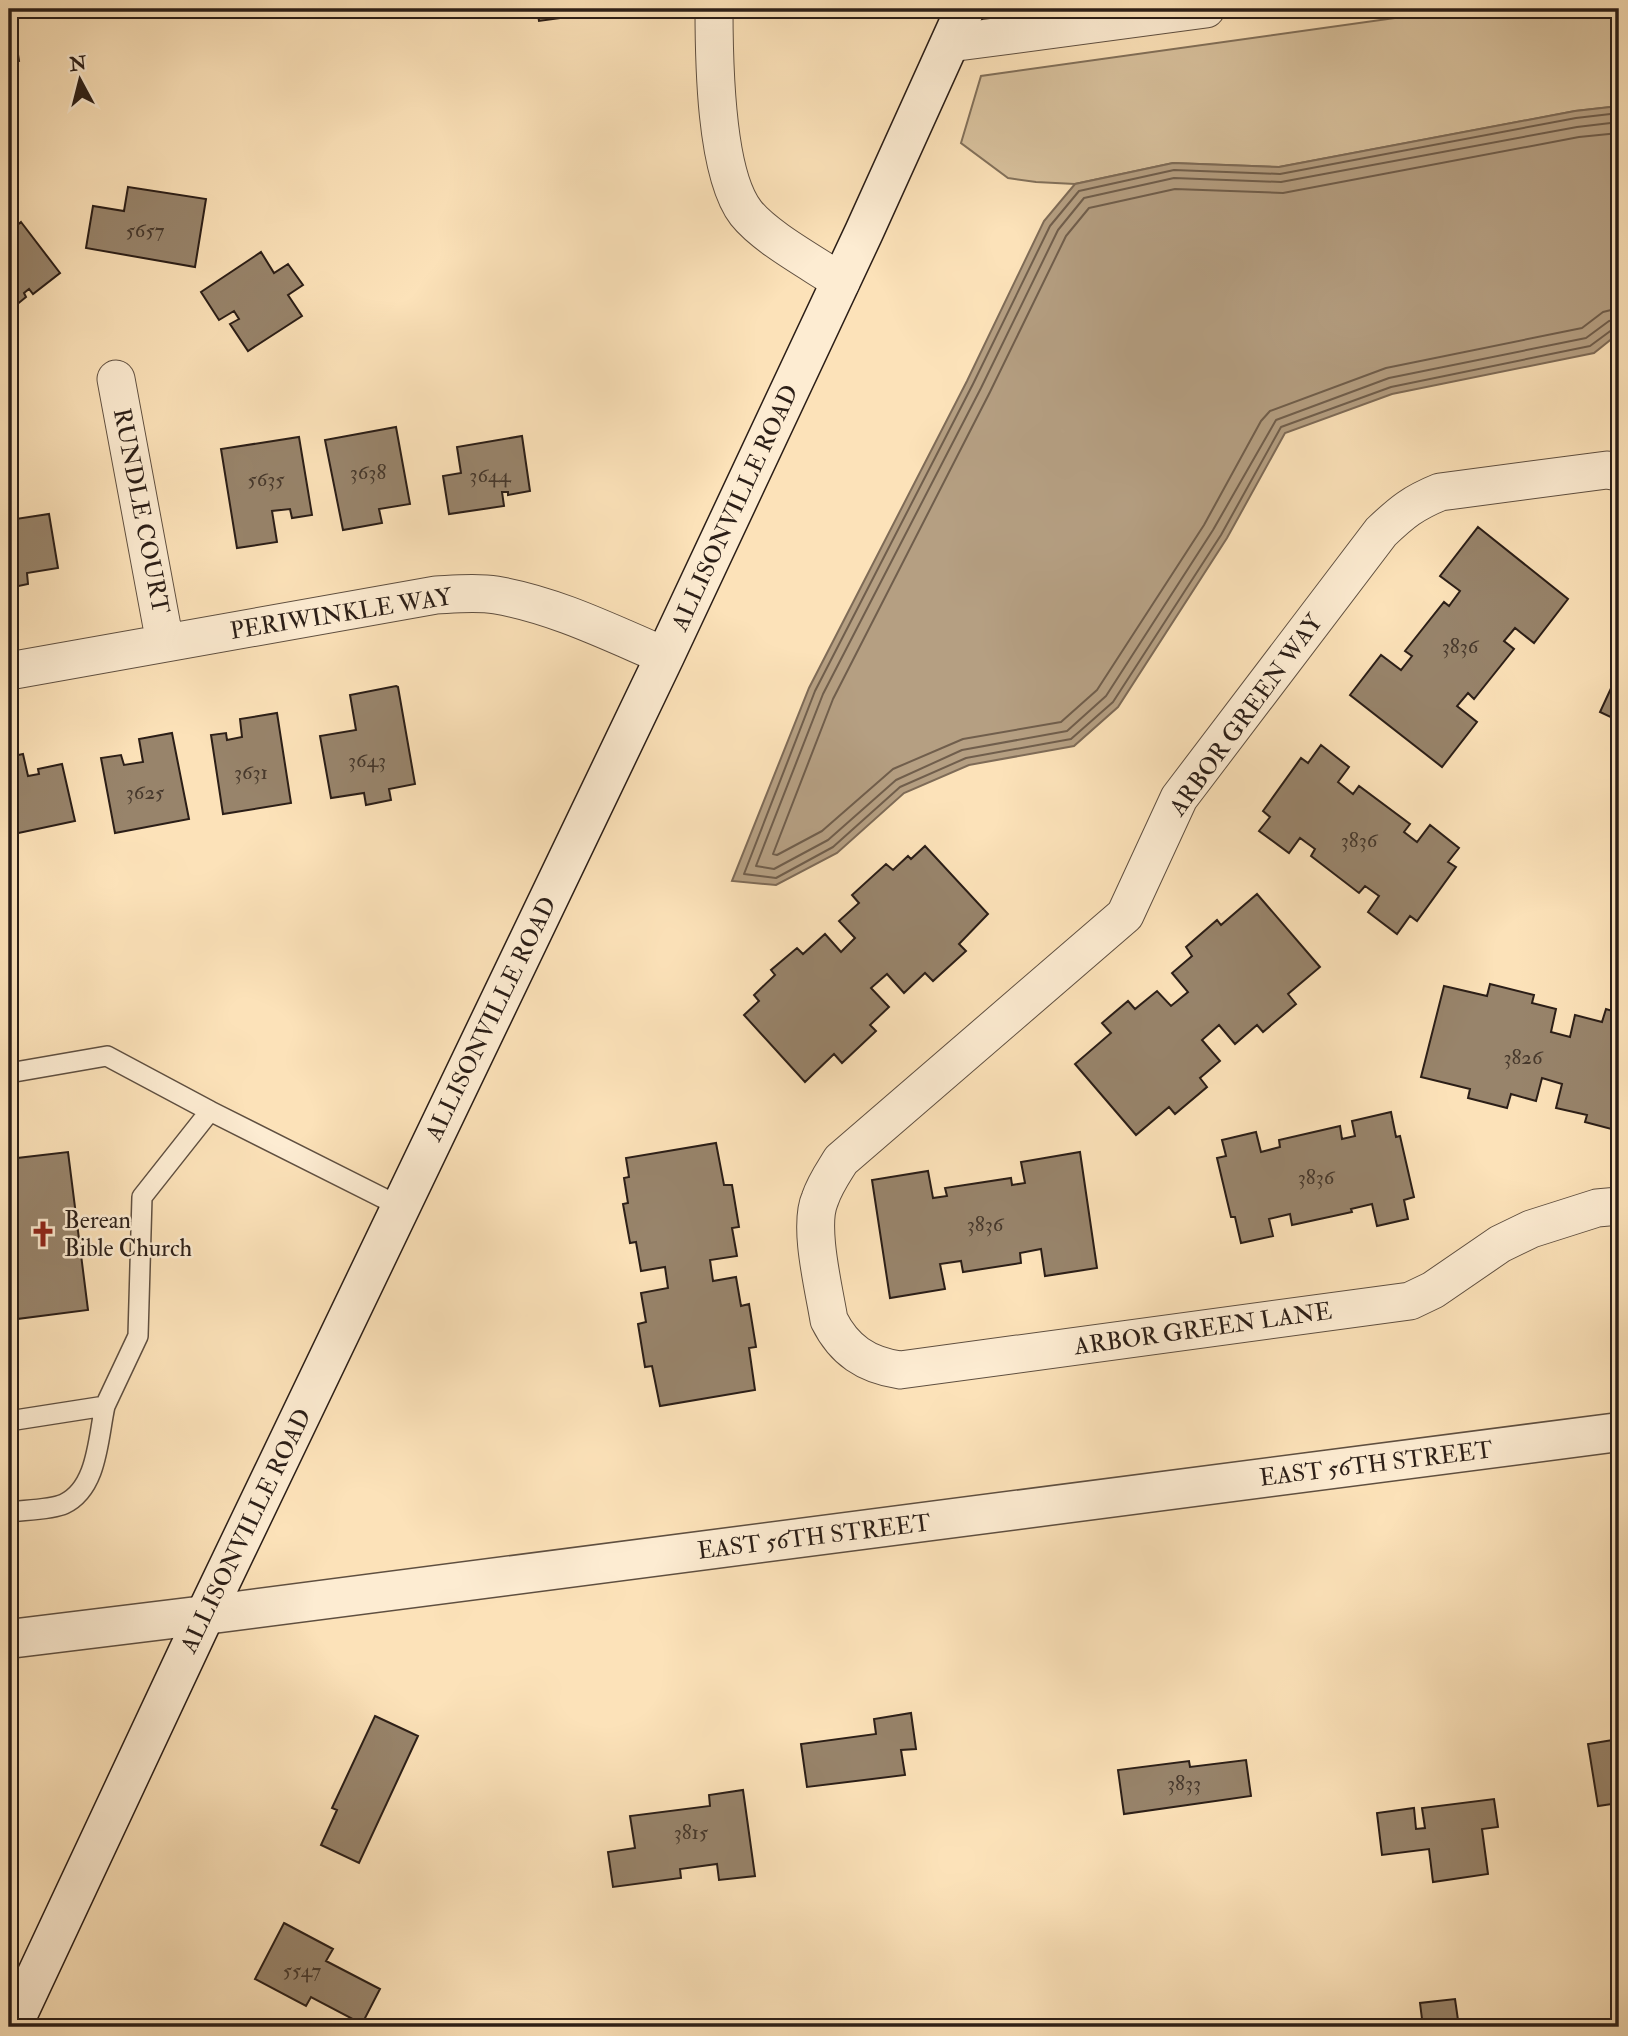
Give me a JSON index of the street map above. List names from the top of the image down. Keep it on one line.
{"streets":{"main road":["ALLISONVILLE ROAD","EAST 56TH STREET"],"street":["RUNDLE COURT","PERIWINKLE WAY","ARBOR GREEN WAY","ARBOR GREEN LANE"]},"crossings":[["ALLISONVILLE ROAD","PERIWINKLE WAY"],["ALLISONVILLE ROAD","EAST 56TH STREET"],["RUNDLE COURT","PERIWINKLE WAY"],["ARBOR GREEN WAY","ARBOR GREEN LANE"]],"places":{"church":["Berean Bible Church"]},"house_numbers":["5657","3638","3644","5635","3836","3643","3631","3625","3836","3826","3836","3836","3833","3815","5547"],"north":"top"}
